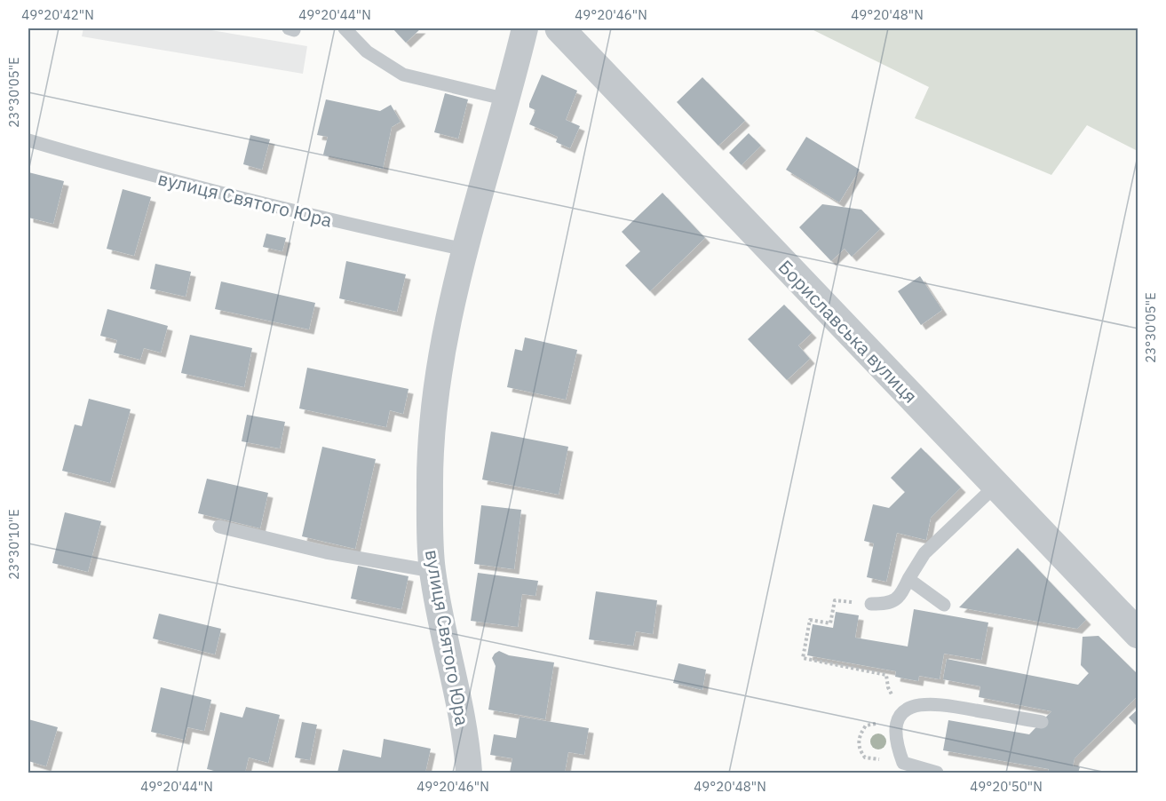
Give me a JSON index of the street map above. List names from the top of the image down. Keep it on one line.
{"streets":{"street":["вулиця Святого Юра","Бориславська вулиця"]},"coordinates":["49°20'42\"N","49°20'44\"N","49°20'46\"N","49°20'48\"N","23°30'05\"E","23°30'10\"E","49°20'50\"N"]}
